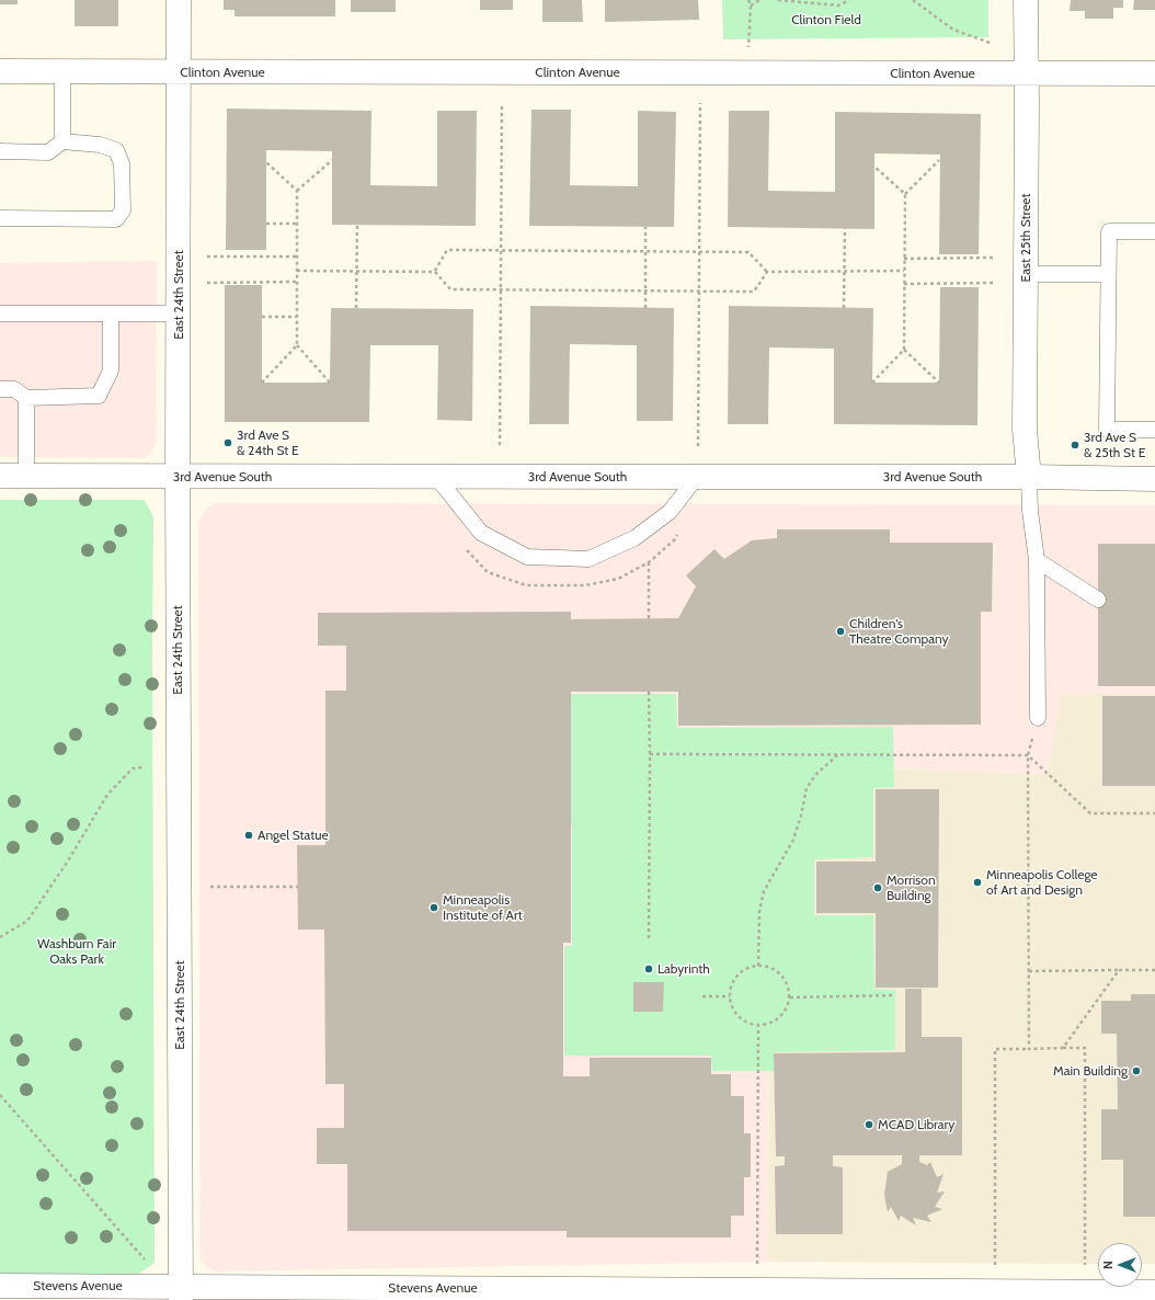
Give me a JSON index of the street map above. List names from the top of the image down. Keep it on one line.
{"streets":{"street":["Clinton Avenue","East 25th Street","East 24th Street","3rd Avenue South","Stevens Avenue"]},"crossings":[["Clinton Avenue","East 25th Street"],["Clinton Avenue","East 24th Street"],["East 25th Street","3rd Avenue South"],["East 24th Street","3rd Avenue South"],["East 24th Street","Stevens Avenue"]],"parks":["Clinton Field","Washburn Fair Oaks Park"],"places":["3rd Ave S & 24th St E","3rd Ave S & 25th St E","Children's Theatre Company","Angel Statue","Minneapolis College of Art and Design","Morrison Building","Minneapolis Institute of Art","Labyrinth","Main Building","MCAD Library"],"north":"left"}
